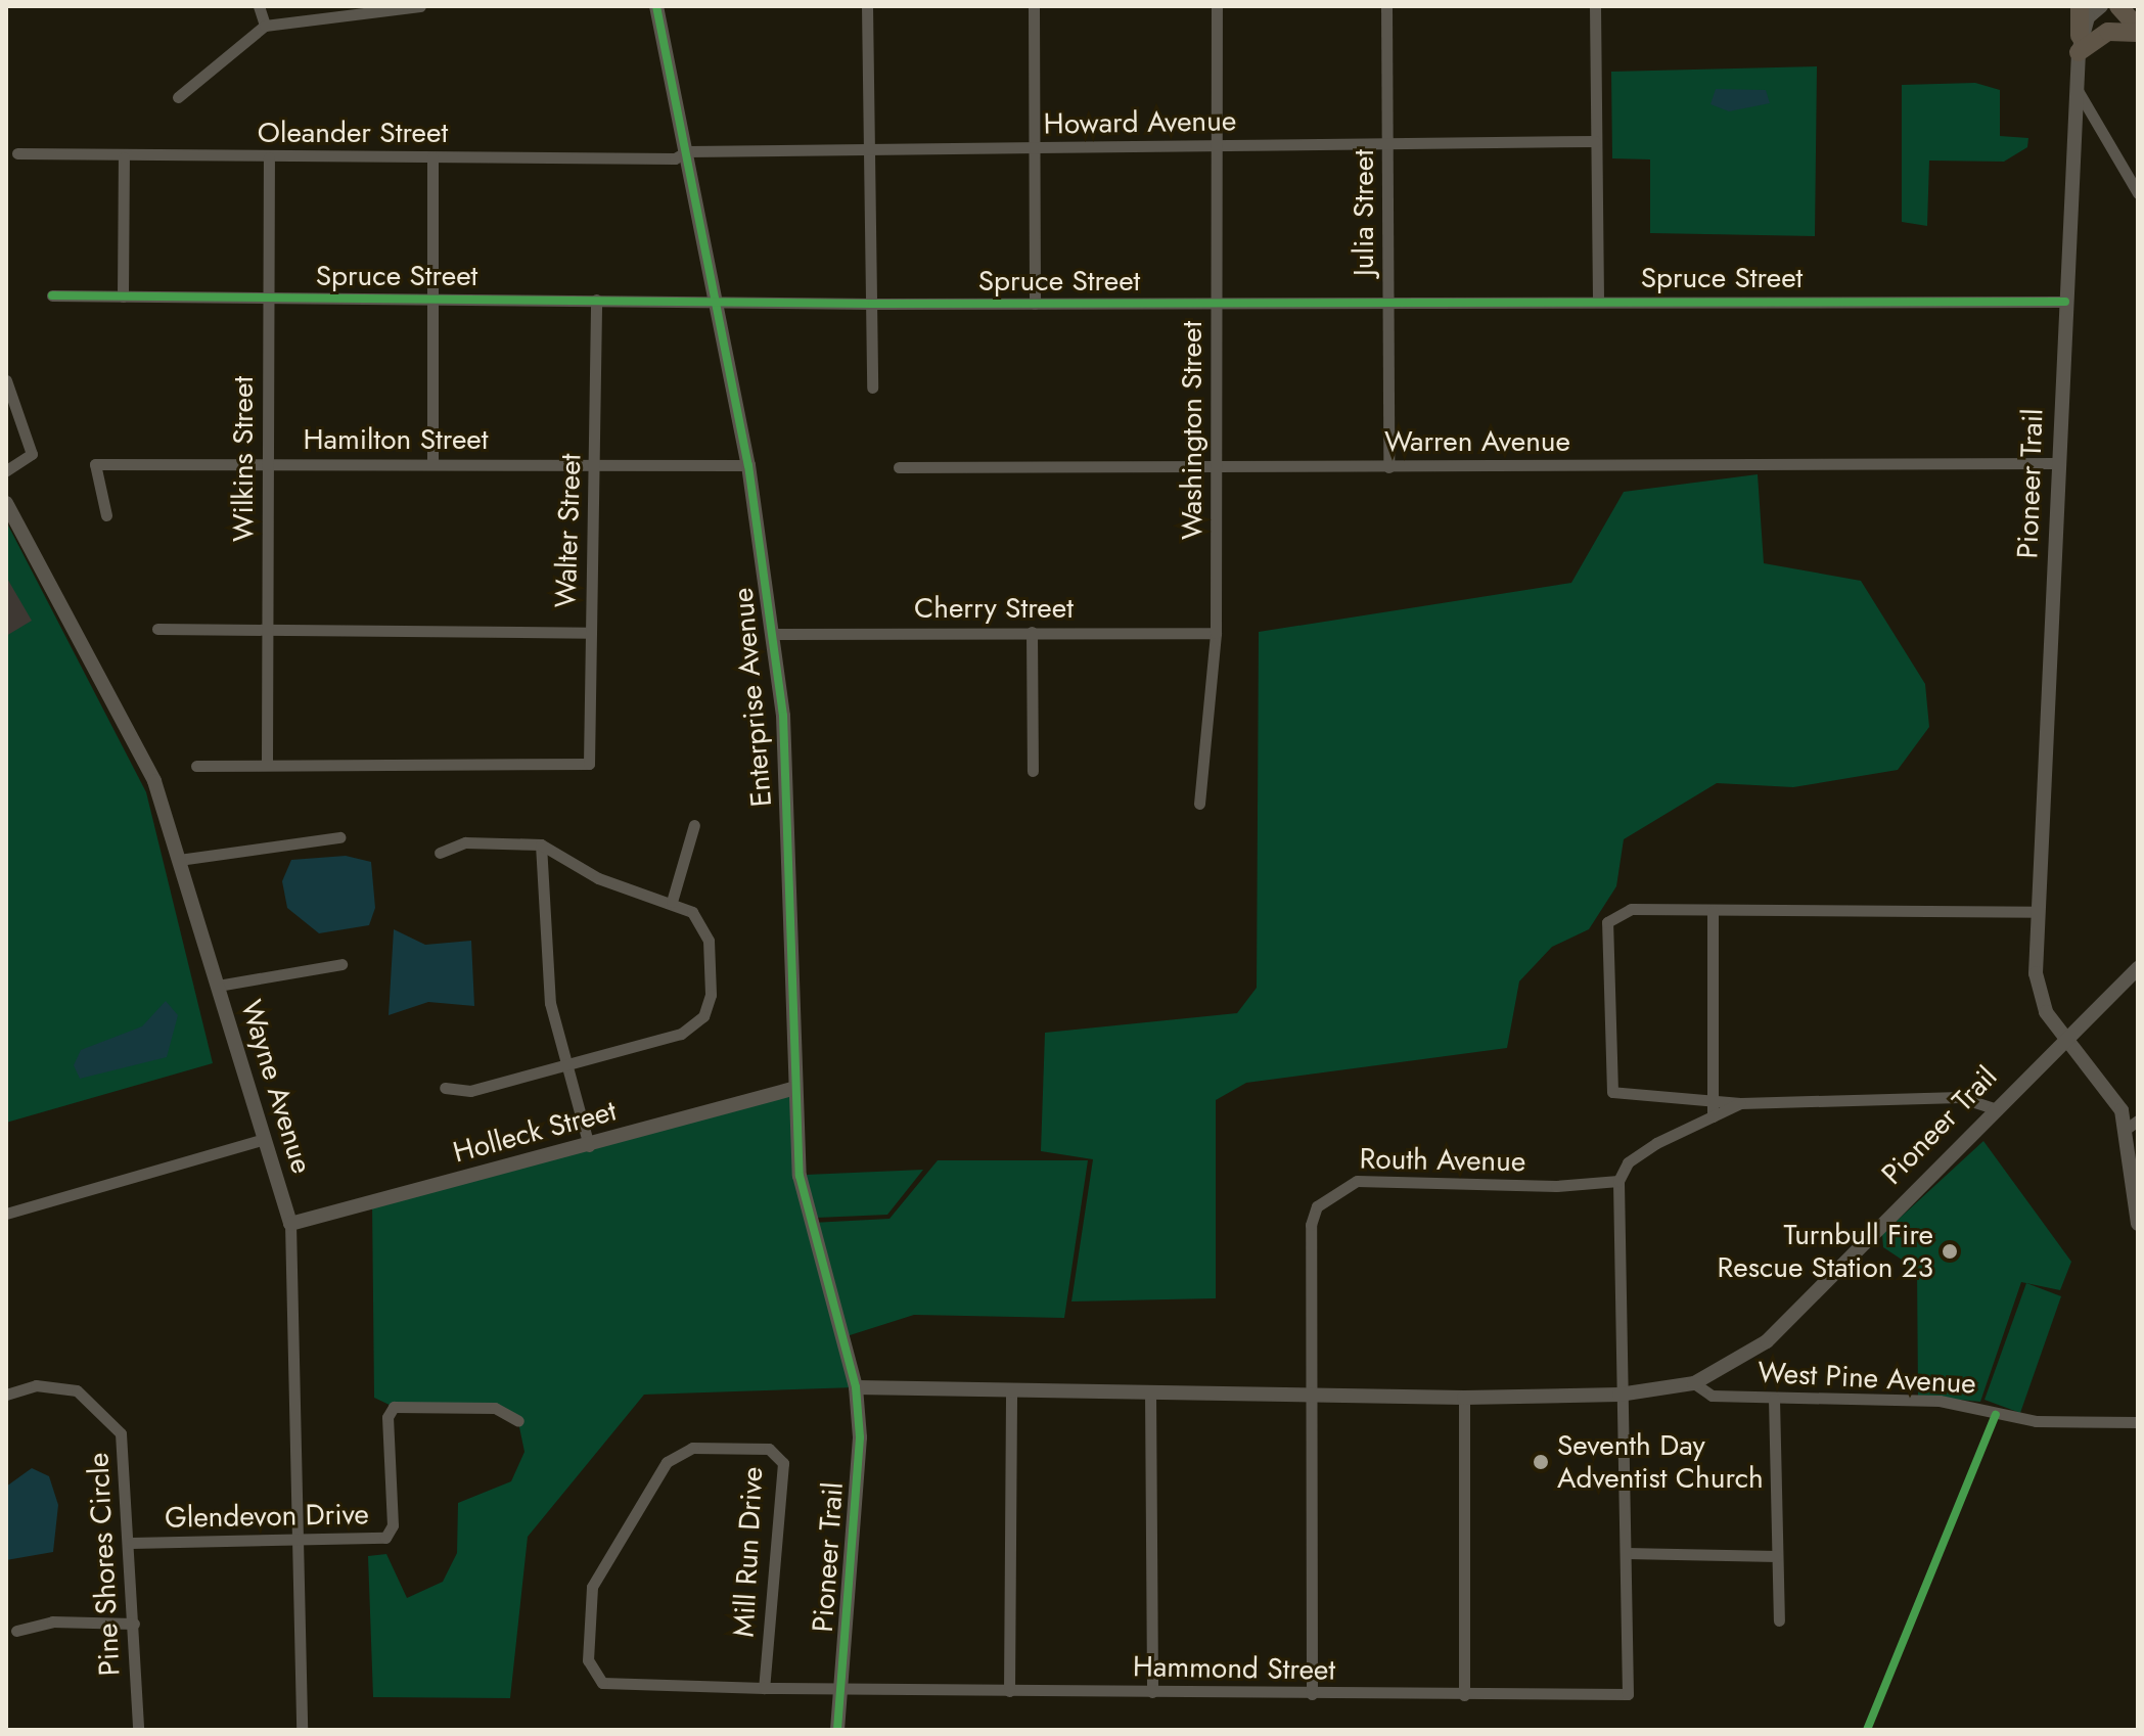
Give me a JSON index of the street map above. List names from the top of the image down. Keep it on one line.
{"streets":{"street":["Howard Avenue","Oleander Street","Julia Street","Spruce Street","Washington Street","Hamilton Street","Warren Avenue","Wilkins Street","Pioneer Trail","Walter Street","Cherry Street","Enterprise Avenue","Wayne Avenue","Holleck Street","Routh Avenue","West Pine Avenue","Glendevon Drive","Mill Run Drive","Pine Shores Circle","Hammond Street"]},"crossings":[["Howard Avenue","Oleander Street"],["Howard Avenue","Julia Street"],["Howard Avenue","Washington Street"],["Howard Avenue","Enterprise Avenue"],["Oleander Street","Wilkins Street"],["Oleander Street","Enterprise Avenue"],["Julia Street","Spruce Street"],["Julia Street","Warren Avenue"],["Spruce Street","Washington Street"],["Spruce Street","Wilkins Street"],["Spruce Street","Pioneer Trail"],["Spruce Street","Walter Street"],["Spruce Street","Enterprise Avenue"],["Washington Street","Warren Avenue"],["Washington Street","Cherry Street"],["Hamilton Street","Wilkins Street"],["Hamilton Street","Walter Street"],["Hamilton Street","Enterprise Avenue"],["Warren Avenue","Pioneer Trail"],["Wilkins Street","Walter Street"],["Pioneer Trail","Enterprise Avenue"],["Pioneer Trail","Routh Avenue"],["Pioneer Trail","West Pine Avenue"],["Pioneer Trail","Mill Run Drive"],["Pioneer Trail","Hammond Street"],["Cherry Street","Enterprise Avenue"],["Enterprise Avenue","Holleck Street"],["Wayne Avenue","Holleck Street"],["Wayne Avenue","Glendevon Drive"],["Routh Avenue","Hammond Street"],["Glendevon Drive","Pine Shores Circle"],["Mill Run Drive","Hammond Street"]],"places":["Turnbull Fire Rescue Station 23","Seventh Day Adventist Church"]}
